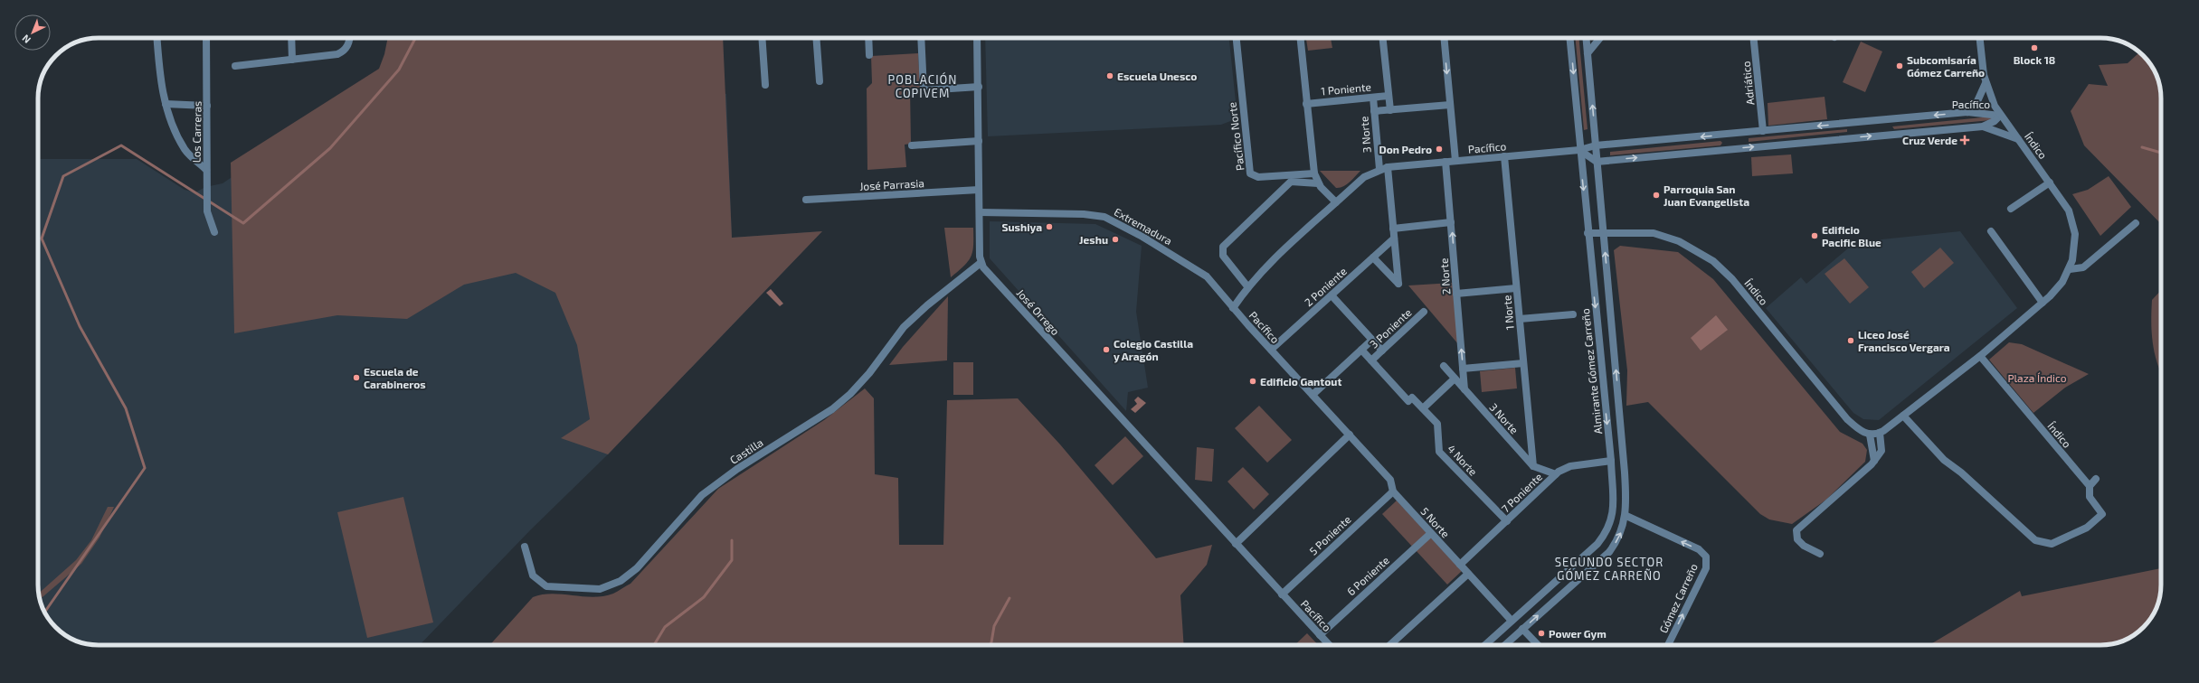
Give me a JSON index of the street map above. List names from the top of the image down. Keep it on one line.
{"streets":{"street":["Adriático","1 Poniente","Pacífico","Los Carreras","3 Norte","Pacífico Norte","Índico","José Parrasia","Extremadura","2 Norte","2 Poniente","José Orrego","1 Norte","3 Poniente","Almirante Gómez Carreño","Castilla","4 Norte","7 Poniente","5 Norte","5 Poniente","6 Poniente","Gómez Carreño"]},"crossings":[["Adriático","Pacífico"],["1 Poniente","3 Norte"],["Pacífico","3 Norte"],["Pacífico","Índico"],["Pacífico","Extremadura"],["Pacífico","2 Norte"],["Pacífico","2 Poniente"],["Pacífico","José Orrego"],["Pacífico","1 Norte"],["Pacífico","3 Poniente"],["Pacífico","Almirante Gómez Carreño"],["Pacífico","5 Norte"],["Pacífico","5 Poniente"],["Pacífico","6 Poniente"],["3 Norte","2 Norte"],["3 Norte","1 Norte"],["3 Norte","7 Poniente"],["Índico","Almirante Gómez Carreño"],["José Orrego","Castilla"],["3 Poniente","4 Norte"],["Almirante Gómez Carreño","7 Poniente"],["Almirante Gómez Carreño","5 Norte"],["4 Norte","7 Poniente"],["7 Poniente","5 Norte"],["5 Norte","5 Poniente"],["5 Norte","6 Poniente"]],"one_way":["2 Norte"],"districts":["POBLACIÓN COPIVEM","SEGUNDO SECTOR GÓMEZ CARREÑO"],"parks":["Plaza Índico"],"places":{"other":["Block 18","Subcomisaría Gómez Carreño","Escuela Unesco","Don Pedro","Parroquia San Juan Evangelista","Sushiya","Edificio Pacific Blue","Jeshu","Liceo José Francisco Vergara","Colegio Castilla y Aragón","Escuela de Carabineros","Edificio Gantout","Power Gym"],"health":["Cruz Verde"]},"north":"bottom left"}
